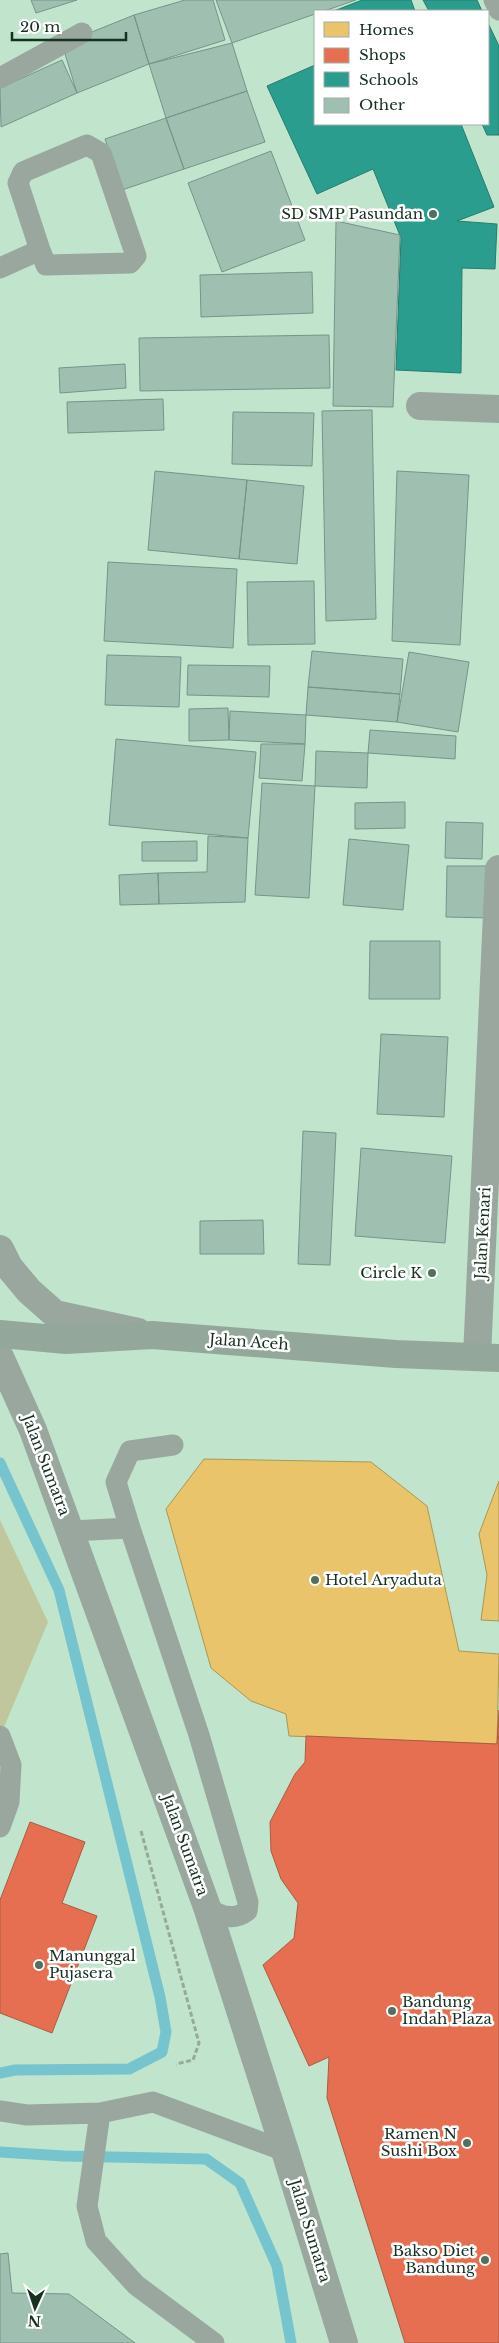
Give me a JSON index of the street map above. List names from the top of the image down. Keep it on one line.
{"streets":{"main road":["Jalan Aceh"],"street":["Jalan Kenari","Jalan Sumatra"]},"crossings":[["Jalan Kenari","Jalan Aceh"]],"places":["SD SMP Pasundan","Circle K","Hotel Aryaduta","Manunggal Pujasera","Bandung Indah Plaza","Ramen N Sushi Box","Bakso Diet Bandung"],"legend":["Homes","Shops","Schools","Other"],"scale_bar":"20 m","north":"bottom"}
